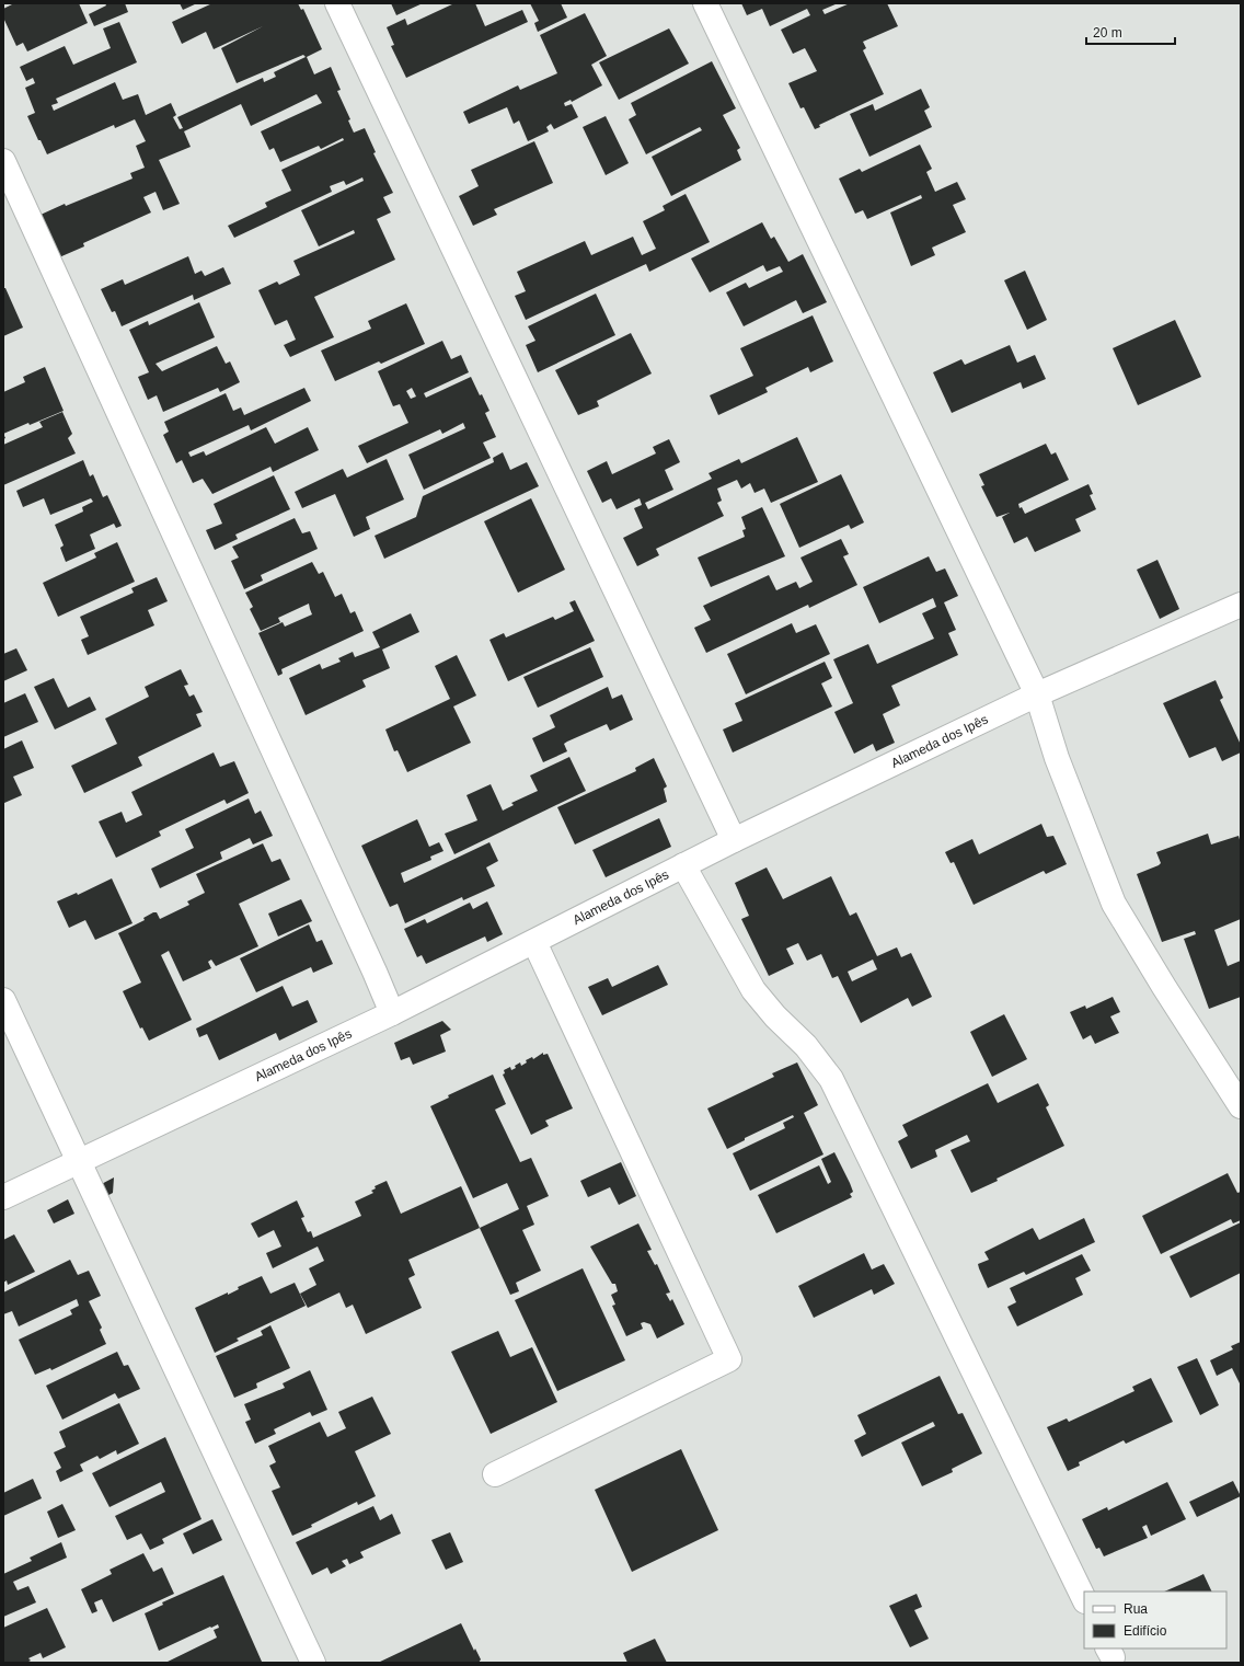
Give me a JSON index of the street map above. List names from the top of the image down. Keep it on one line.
{"streets":{"street":["Alameda dos Ipês"]},"legend":["Rua","Edifício"],"scale_bar":"20 m"}
